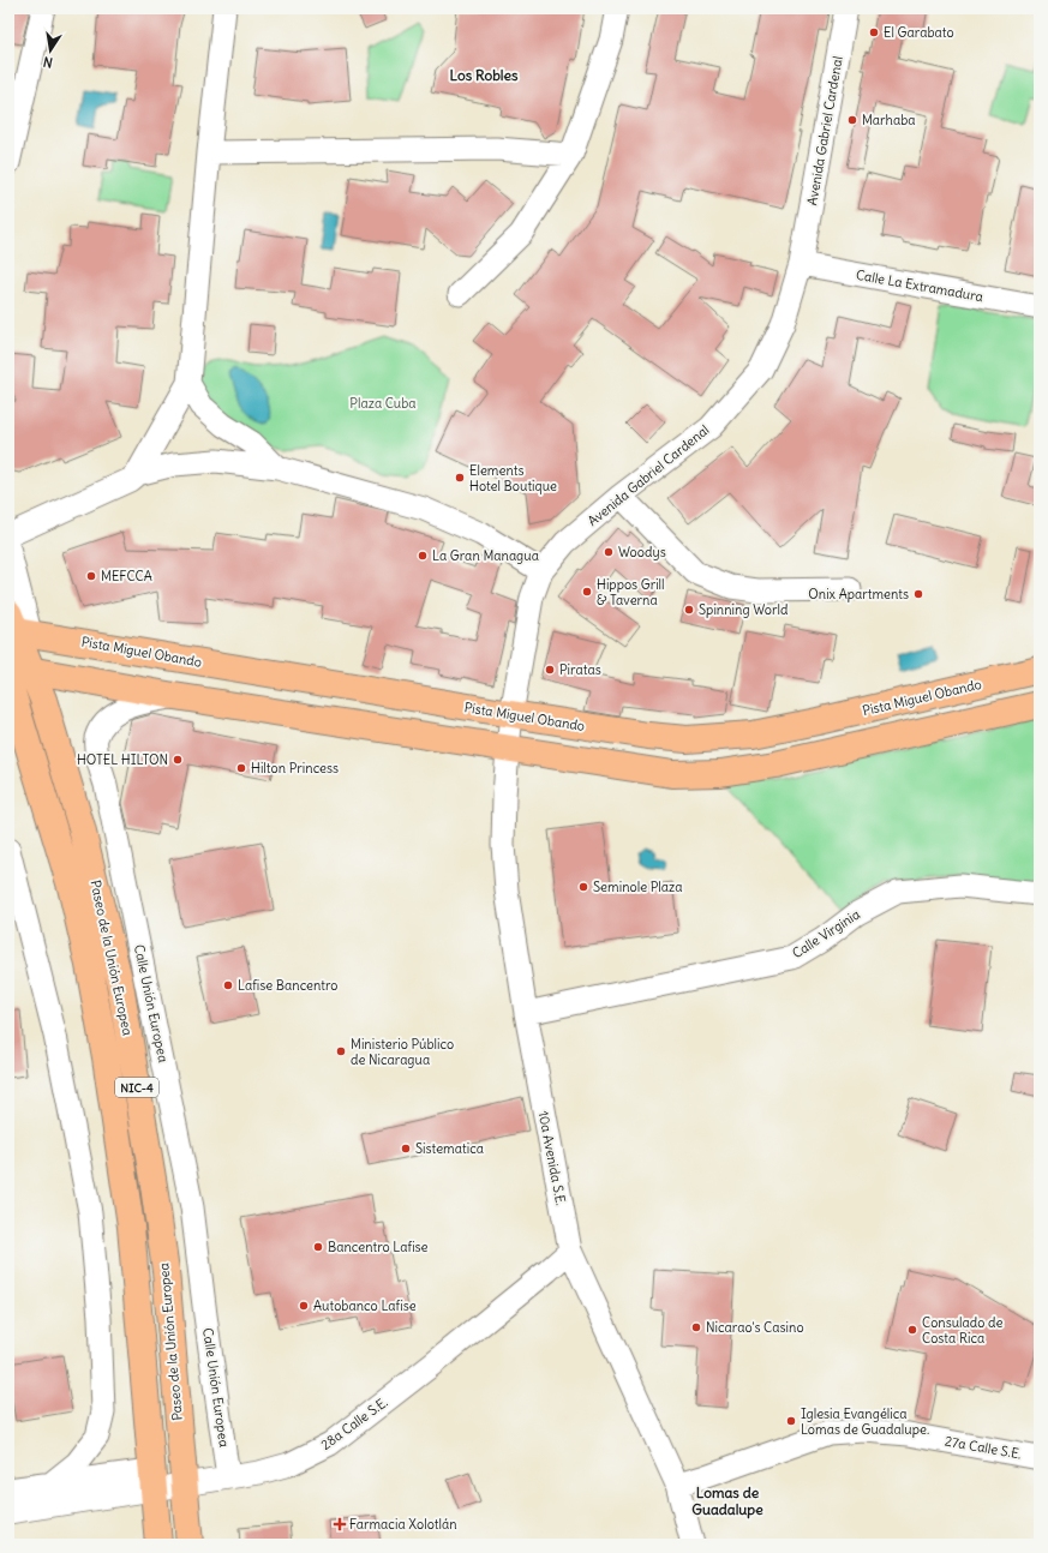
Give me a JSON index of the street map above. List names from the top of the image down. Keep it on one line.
{"streets":{"main road":["Pista Miguel Obando","Paseo de la Unión Europea","NIC-4"],"street":["Avenida Gabriel Cardenal","Calle La Extramadura","Calle Virginia","Calle Unión Europea","10a Avenida S.E.","28a Calle S.E.","27a Calle S.E."]},"crossings":[["Avenida Gabriel Cardenal","Calle La Extramadura"],["Avenida Gabriel Cardenal","Pista Miguel Obando"],["Avenida Gabriel Cardenal","10a Avenida S.E."],["Pista Miguel Obando","Paseo de la Unión Europea"],["Calle Virginia","10a Avenida S.E."],["Paseo de la Unión Europea","28a Calle S.E."],["Calle Unión Europea","28a Calle S.E."],["10a Avenida S.E.","28a Calle S.E."],["10a Avenida S.E.","27a Calle S.E."]],"districts":["Los Robles","Lomas de Guadalupe"],"parks":["Plaza Cuba"],"places":{"other":["El Garabato","Marhaba","Elements Hotel Boutique","Woodys","La Gran Managua","MEFCCA","Hippos Grill & Taverna","Onix Apartments","Spinning World","Piratas","HOTEL HILTON","Hilton Princess","Seminole Plaza","Lafise Bancentro","Ministerio Público de Nicaragua","Sistematica","Bancentro Lafise","Autobanco Lafise","Nicarao's Casino","Consulado de Costa Rica","Iglesia Evangélica Lomas de Guadalupe."],"health":["Farmacia Xolotlán"]},"north":"bottom"}
